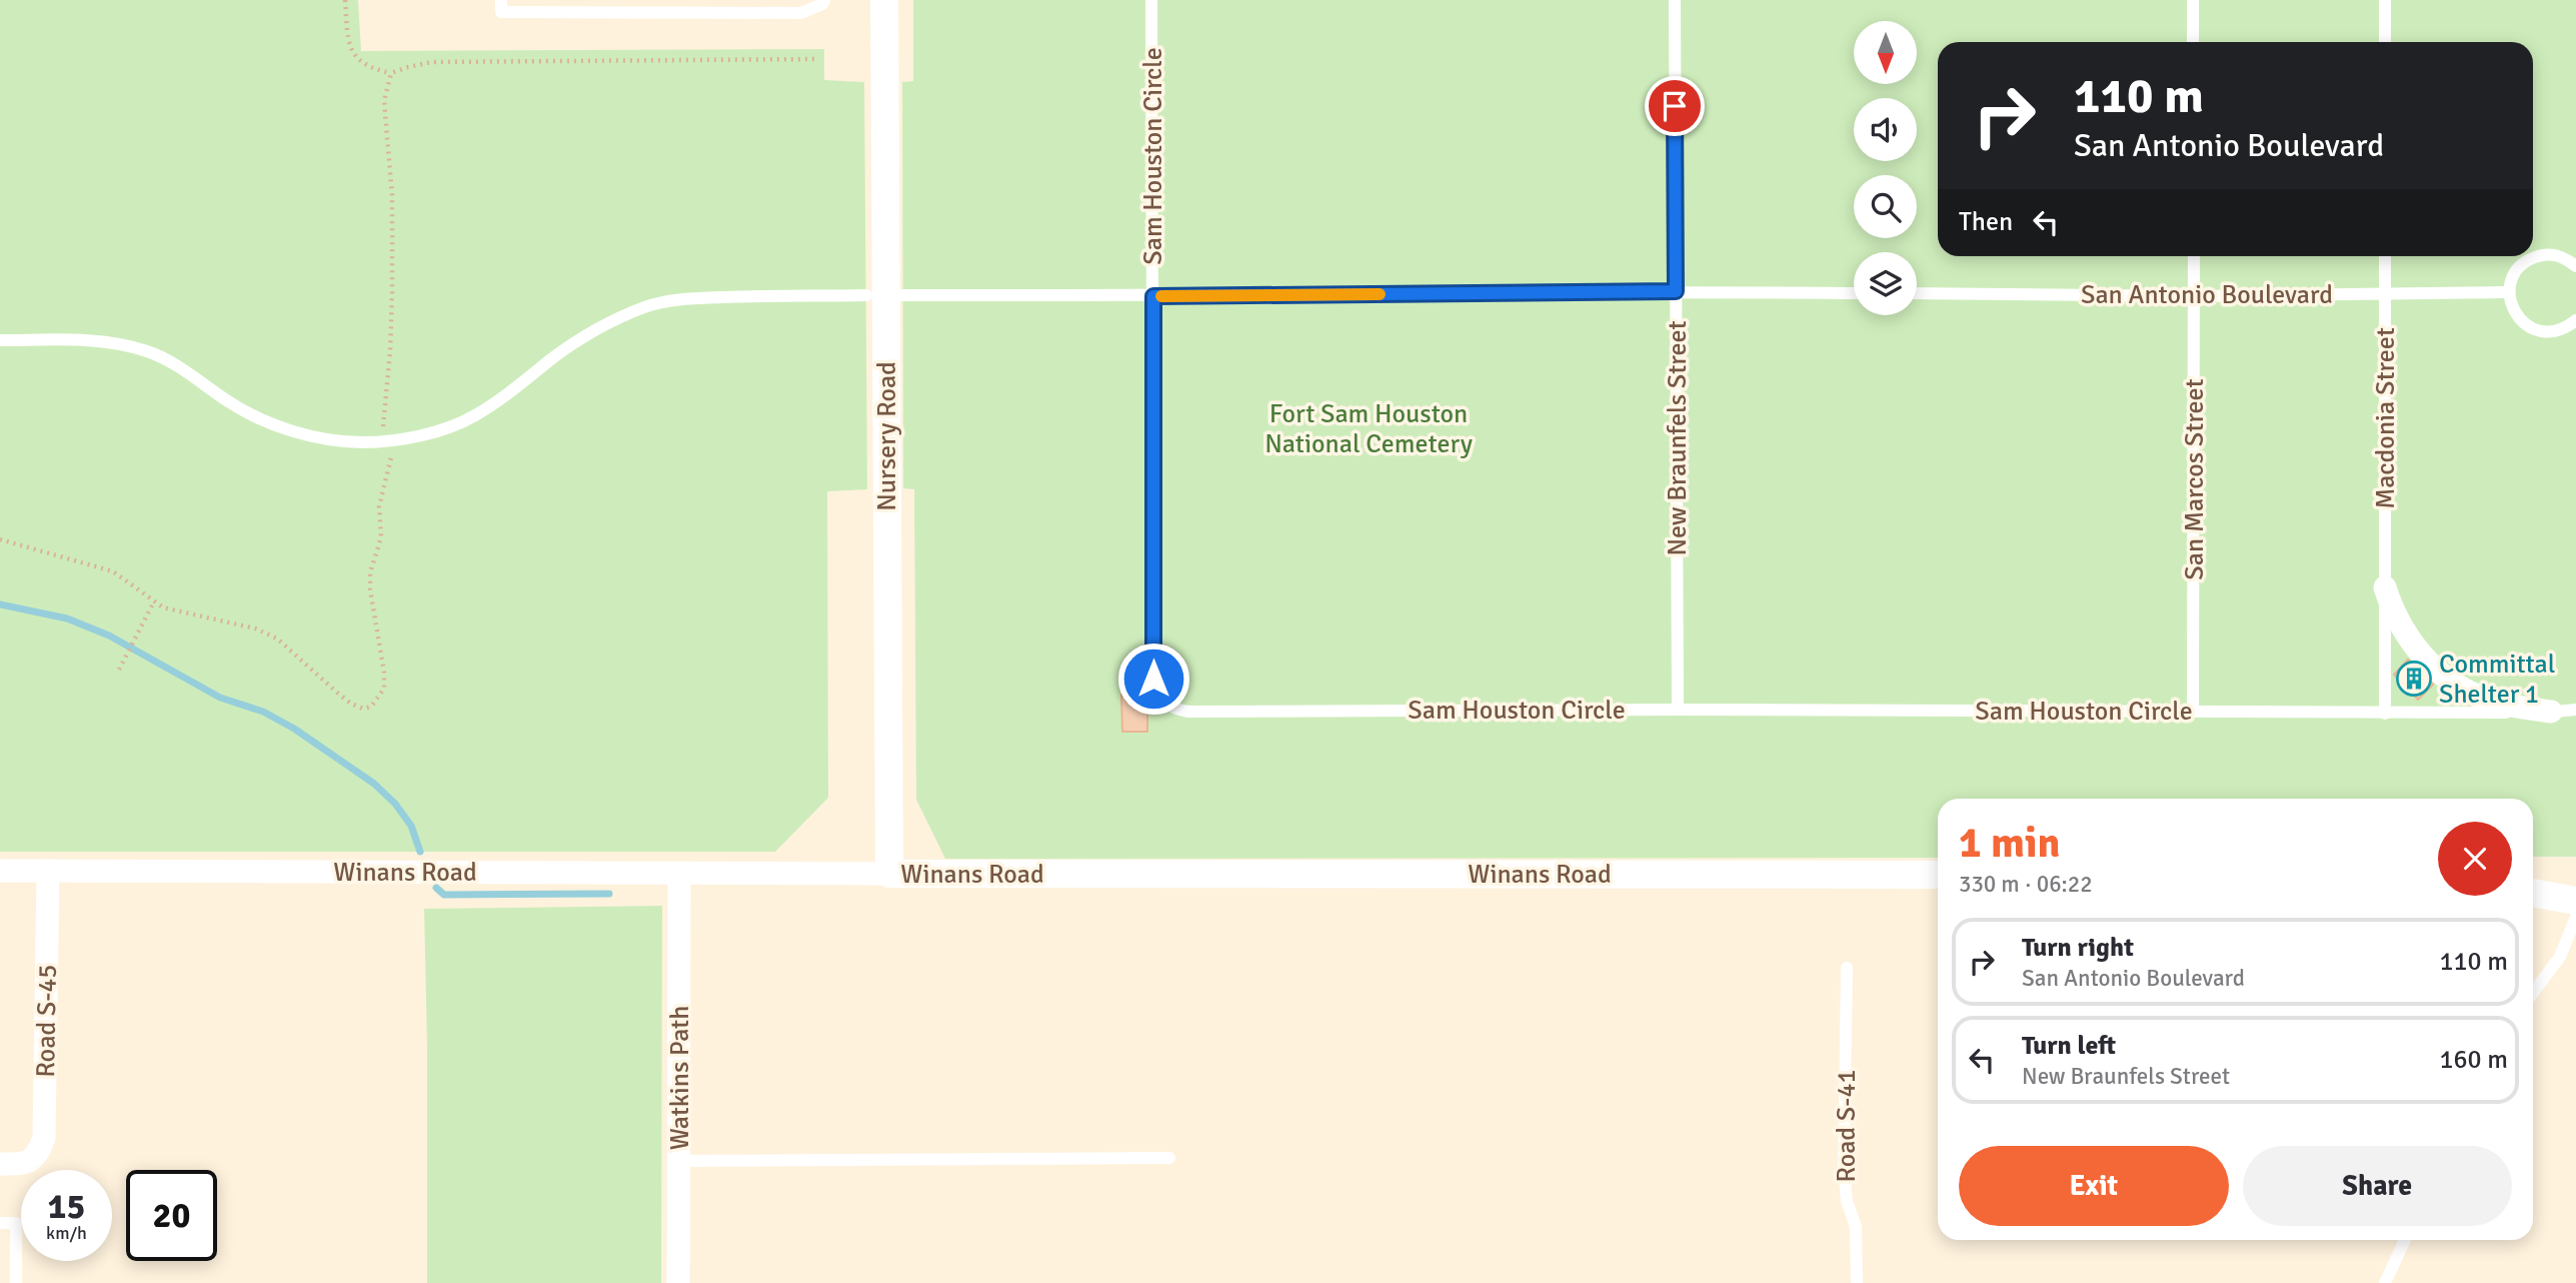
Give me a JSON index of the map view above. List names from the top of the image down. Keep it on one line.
{"streets":{"street":["Macdonia Street","Nursery Road","Winans Road","Road S-45","Watkins Path"],"lane":["Sam Houston Circle","San Antonio Boulevard","New Braunfels Street","San Marcos Street","Road S-41"]},"crossings":[["Sam Houston Circle","Macdonia Street"],["Sam Houston Circle","New Braunfels Street"],["Sam Houston Circle","San Marcos Street"],["San Antonio Boulevard","Macdonia Street"],["San Antonio Boulevard","San Marcos Street"],["Nursery Road","Winans Road"],["Winans Road","Road S-45"],["Winans Road","Watkins Path"]],"parks":["Fort Sam Houston National Cemetery"],"places":{"building":["Committal Shelter 1"]},"north":"bottom","page":{"turn":["110 m","San Antonio Boulevard"],"then":"Then","heading":["1 min","330 m · 06:22"],"list":[{"name":"Turn right","note":"San Antonio Boulevard","value":"110 m"},{"name":"Turn left","note":"New Braunfels Street","value":"160 m"}],"buttons":["Exit","Share"],"speed":"15 km/h","limit":"20"}}
